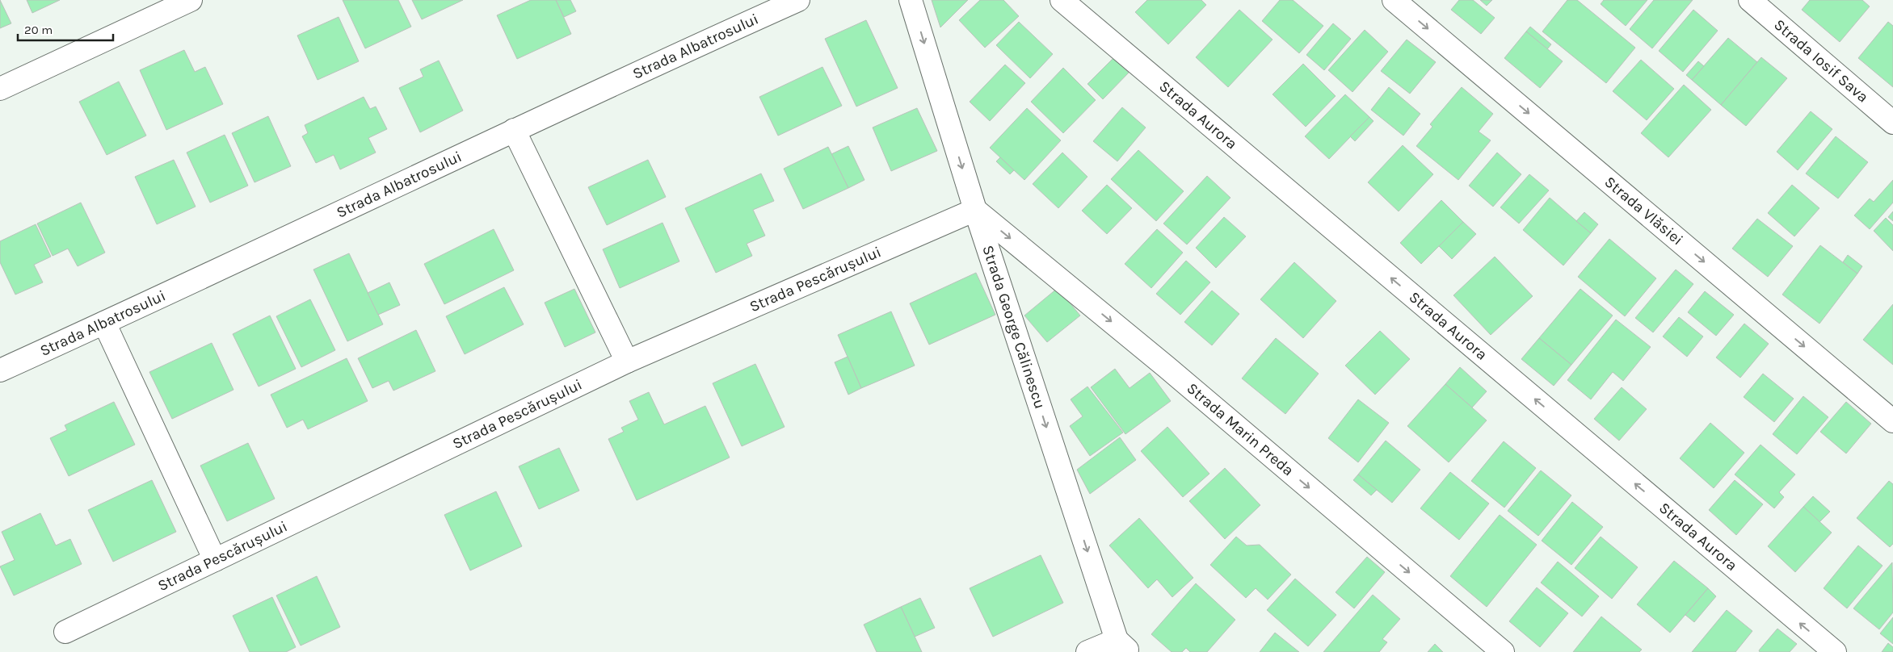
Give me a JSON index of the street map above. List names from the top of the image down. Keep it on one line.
{"streets":{"street":["Strada Albatrosului","Strada Iosif Sava","Strada Aurora","Strada Vlăsiei","Strada Pescărușului","Strada George Călinescu","Strada Marin Preda"]},"crossings":[["Strada Pescărușului","Strada George Călinescu"],["Strada Pescărușului","Strada Marin Preda"],["Strada George Călinescu","Strada Marin Preda"]],"one_way":["Strada Aurora","Strada Vlăsiei","Strada George Călinescu","Strada Marin Preda"],"scale_bar":"20 m"}
